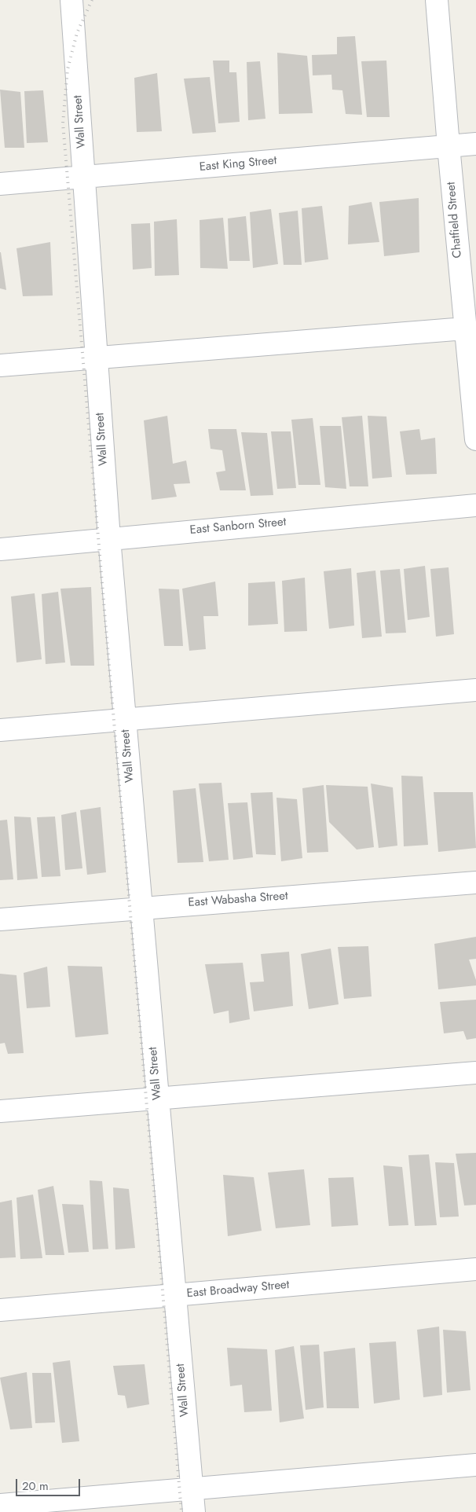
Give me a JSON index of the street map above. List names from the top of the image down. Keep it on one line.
{"streets":{"street":["Wall Street","East King Street","Chatfield Street","East Sanborn Street","East Wabasha Street","East Broadway Street"]},"crossings":[["Wall Street","East King Street"],["Wall Street","East Sanborn Street"],["Wall Street","East Wabasha Street"],["Wall Street","East Broadway Street"],["East King Street","Chatfield Street"]],"scale_bar":"20 m"}
